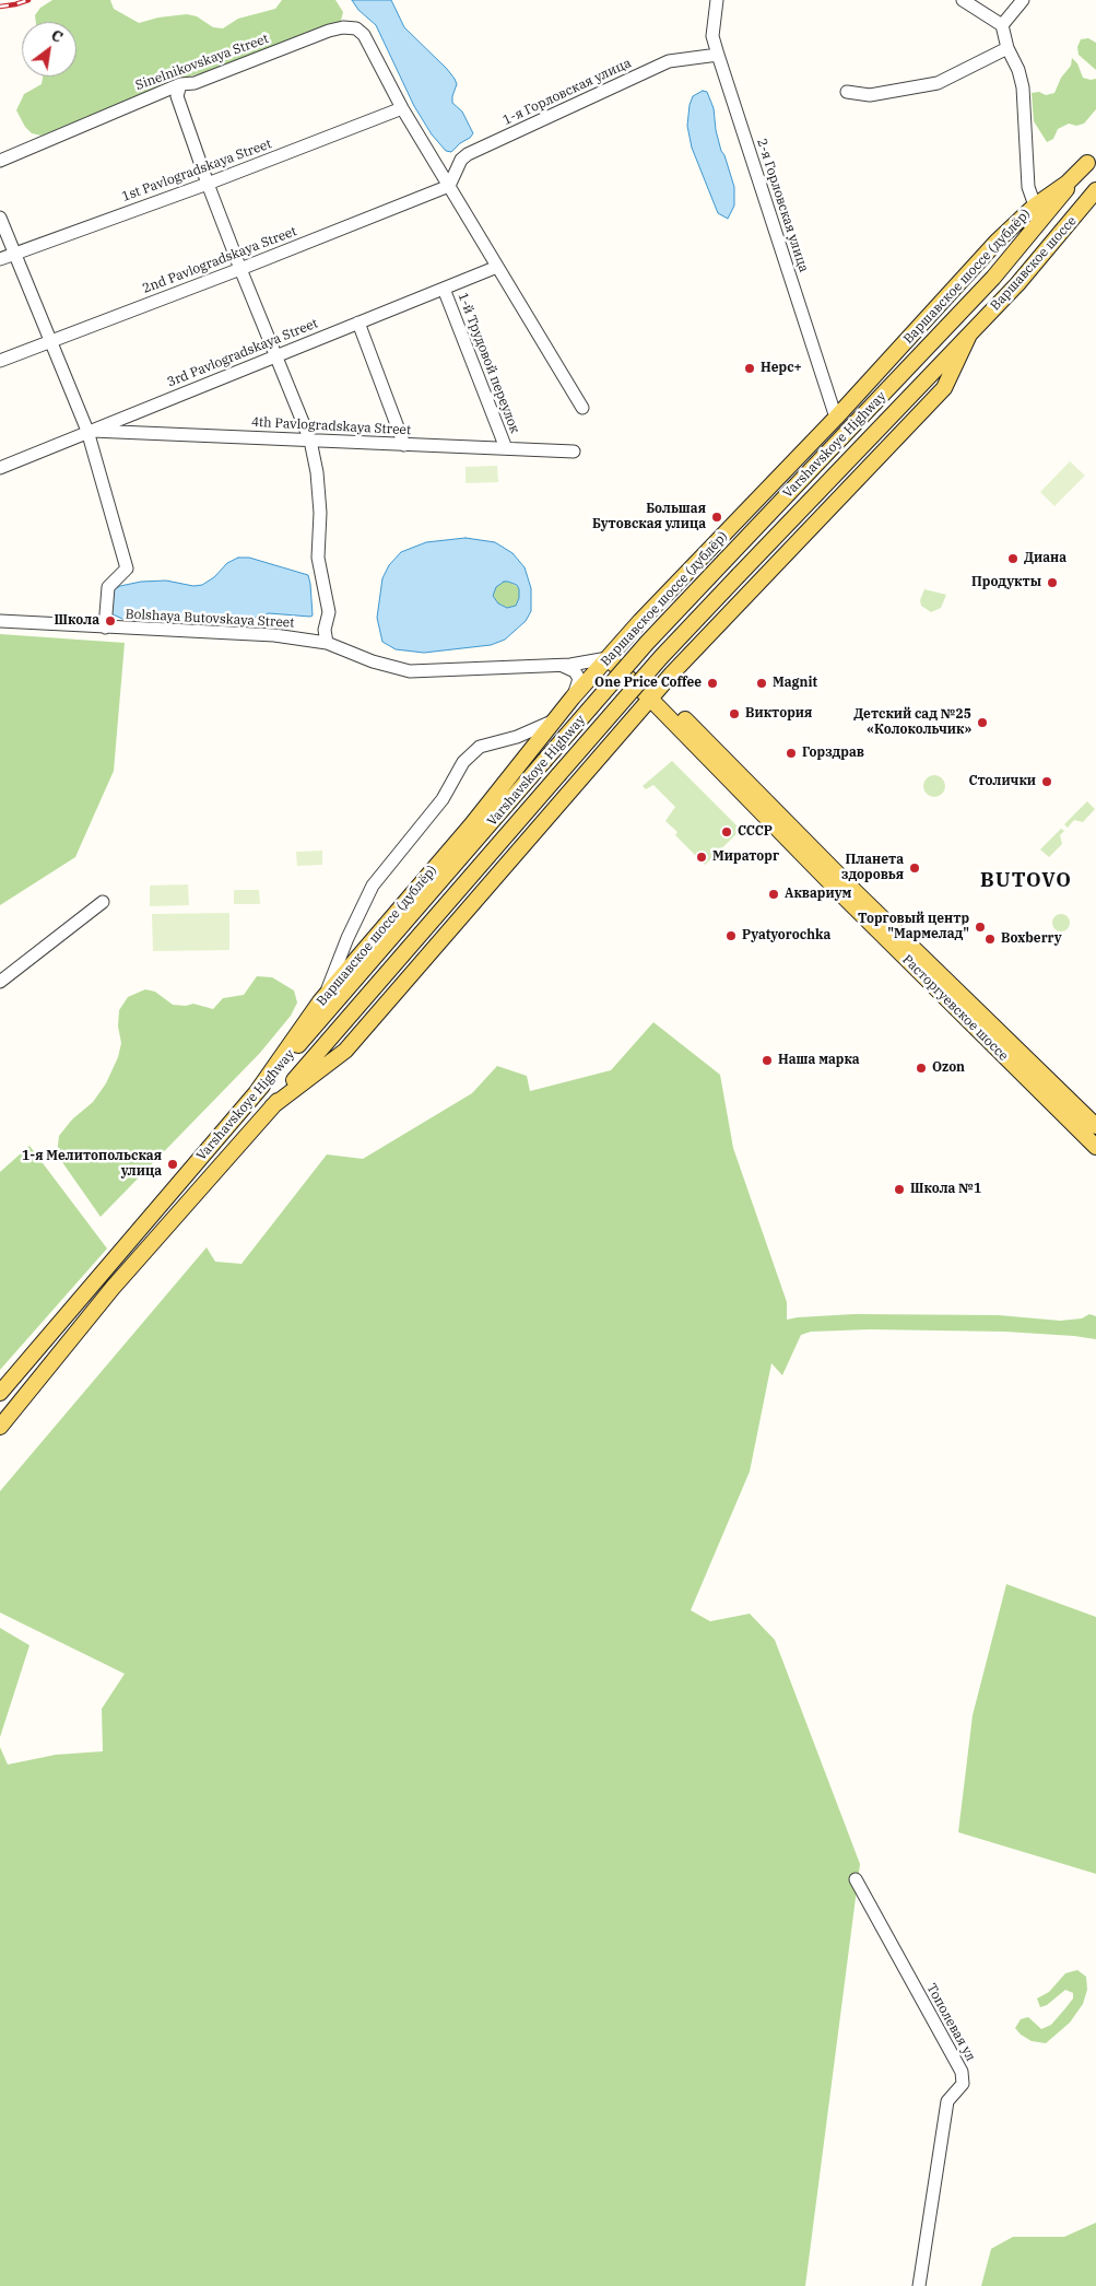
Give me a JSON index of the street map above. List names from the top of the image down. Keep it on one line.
{"streets":{"main road":["Варшавское шоссе","Варшавское шоссе (дублёр)","Varshavskoye Highway","Расторгуевское шоссе"],"street":["Sinelnikovskaya Street","1-я Горловская улица","1st Pavlogradskaya Street","2-я Горловская улица","2nd Pavlogradskaya Street","3rd Pavlogradskaya Street","1-й Трудовой переулок","4th Pavlogradskaya Street","Bolshaya Butovskaya Street","Тополевая ул"]},"crossings":[["Sinelnikovskaya Street","1st Pavlogradskaya Street"],["1-я Горловская улица","2-я Горловская улица"],["1-я Горловская улица","2nd Pavlogradskaya Street"],["2-я Горловская улица","Варшавское шоссе (дублёр)"],["Варшавское шоссе","Varshavskoye Highway"],["Варшавское шоссе (дублёр)","Varshavskoye Highway"],["Варшавское шоссе (дублёр)","Bolshaya Butovskaya Street"],["3rd Pavlogradskaya Street","1-й Трудовой переулок"],["3rd Pavlogradskaya Street","4th Pavlogradskaya Street"],["1-й Трудовой переулок","4th Pavlogradskaya Street"]],"districts":["BUTOVO"],"places":["Нерс+","Большая Бутовская улица","Диана","Продукты","Школа","One Price Coffee","Magnit","Виктория","Детский сад №25 «Колокольчик»","Горздрав","Столички","СССР","Мираторг","Планета здоровья","Аквариум","Торговый центр \"Мармелад\"","Pyatyorochka","Boxberry","Наша марка","Ozon","1-я Мелитопольская улица","Школа №1"],"north":"top right"}
